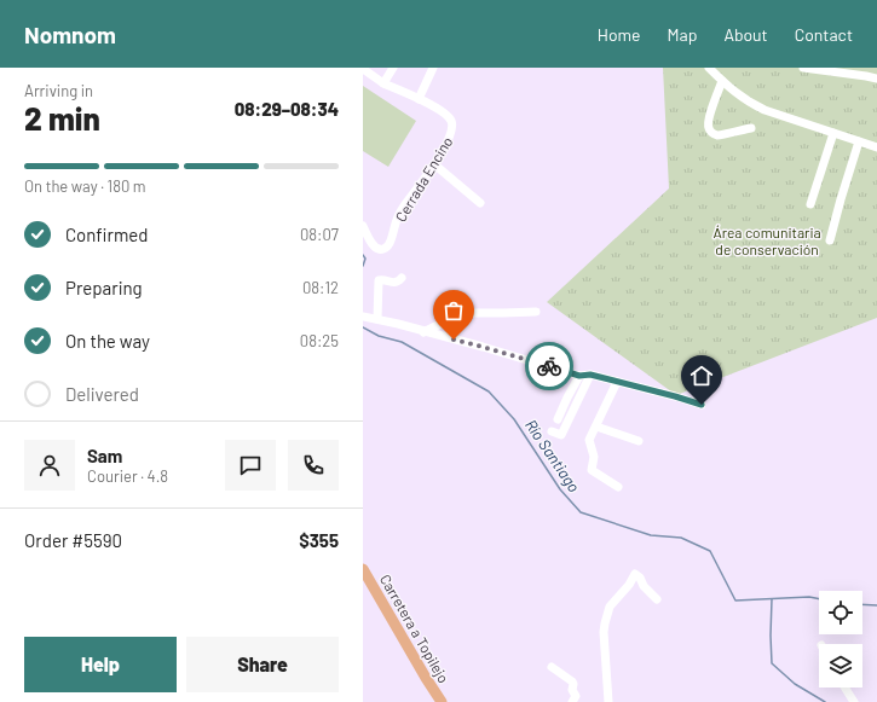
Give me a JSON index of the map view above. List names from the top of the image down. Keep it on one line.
{"streets":{"main road":["Carretera a Topilejo"],"street":["Cerrada Encino"]},"water":["Río Santiago"],"parks":["Área comunitaria de conservación"],"page":{"header":"Nomnom","nav":["Home","Map","About","Contact"],"heading":["2 min","Arriving in","08:29–08:34"],"panel":["Sam","Courier · 4.8","Order #5590","$355"],"bar":"On the way · 180 m","list":[["Confirmed","08:07"],["Preparing","08:12"],["On the way","08:25"],"Delivered"],"buttons":["Help","Share"]}}
